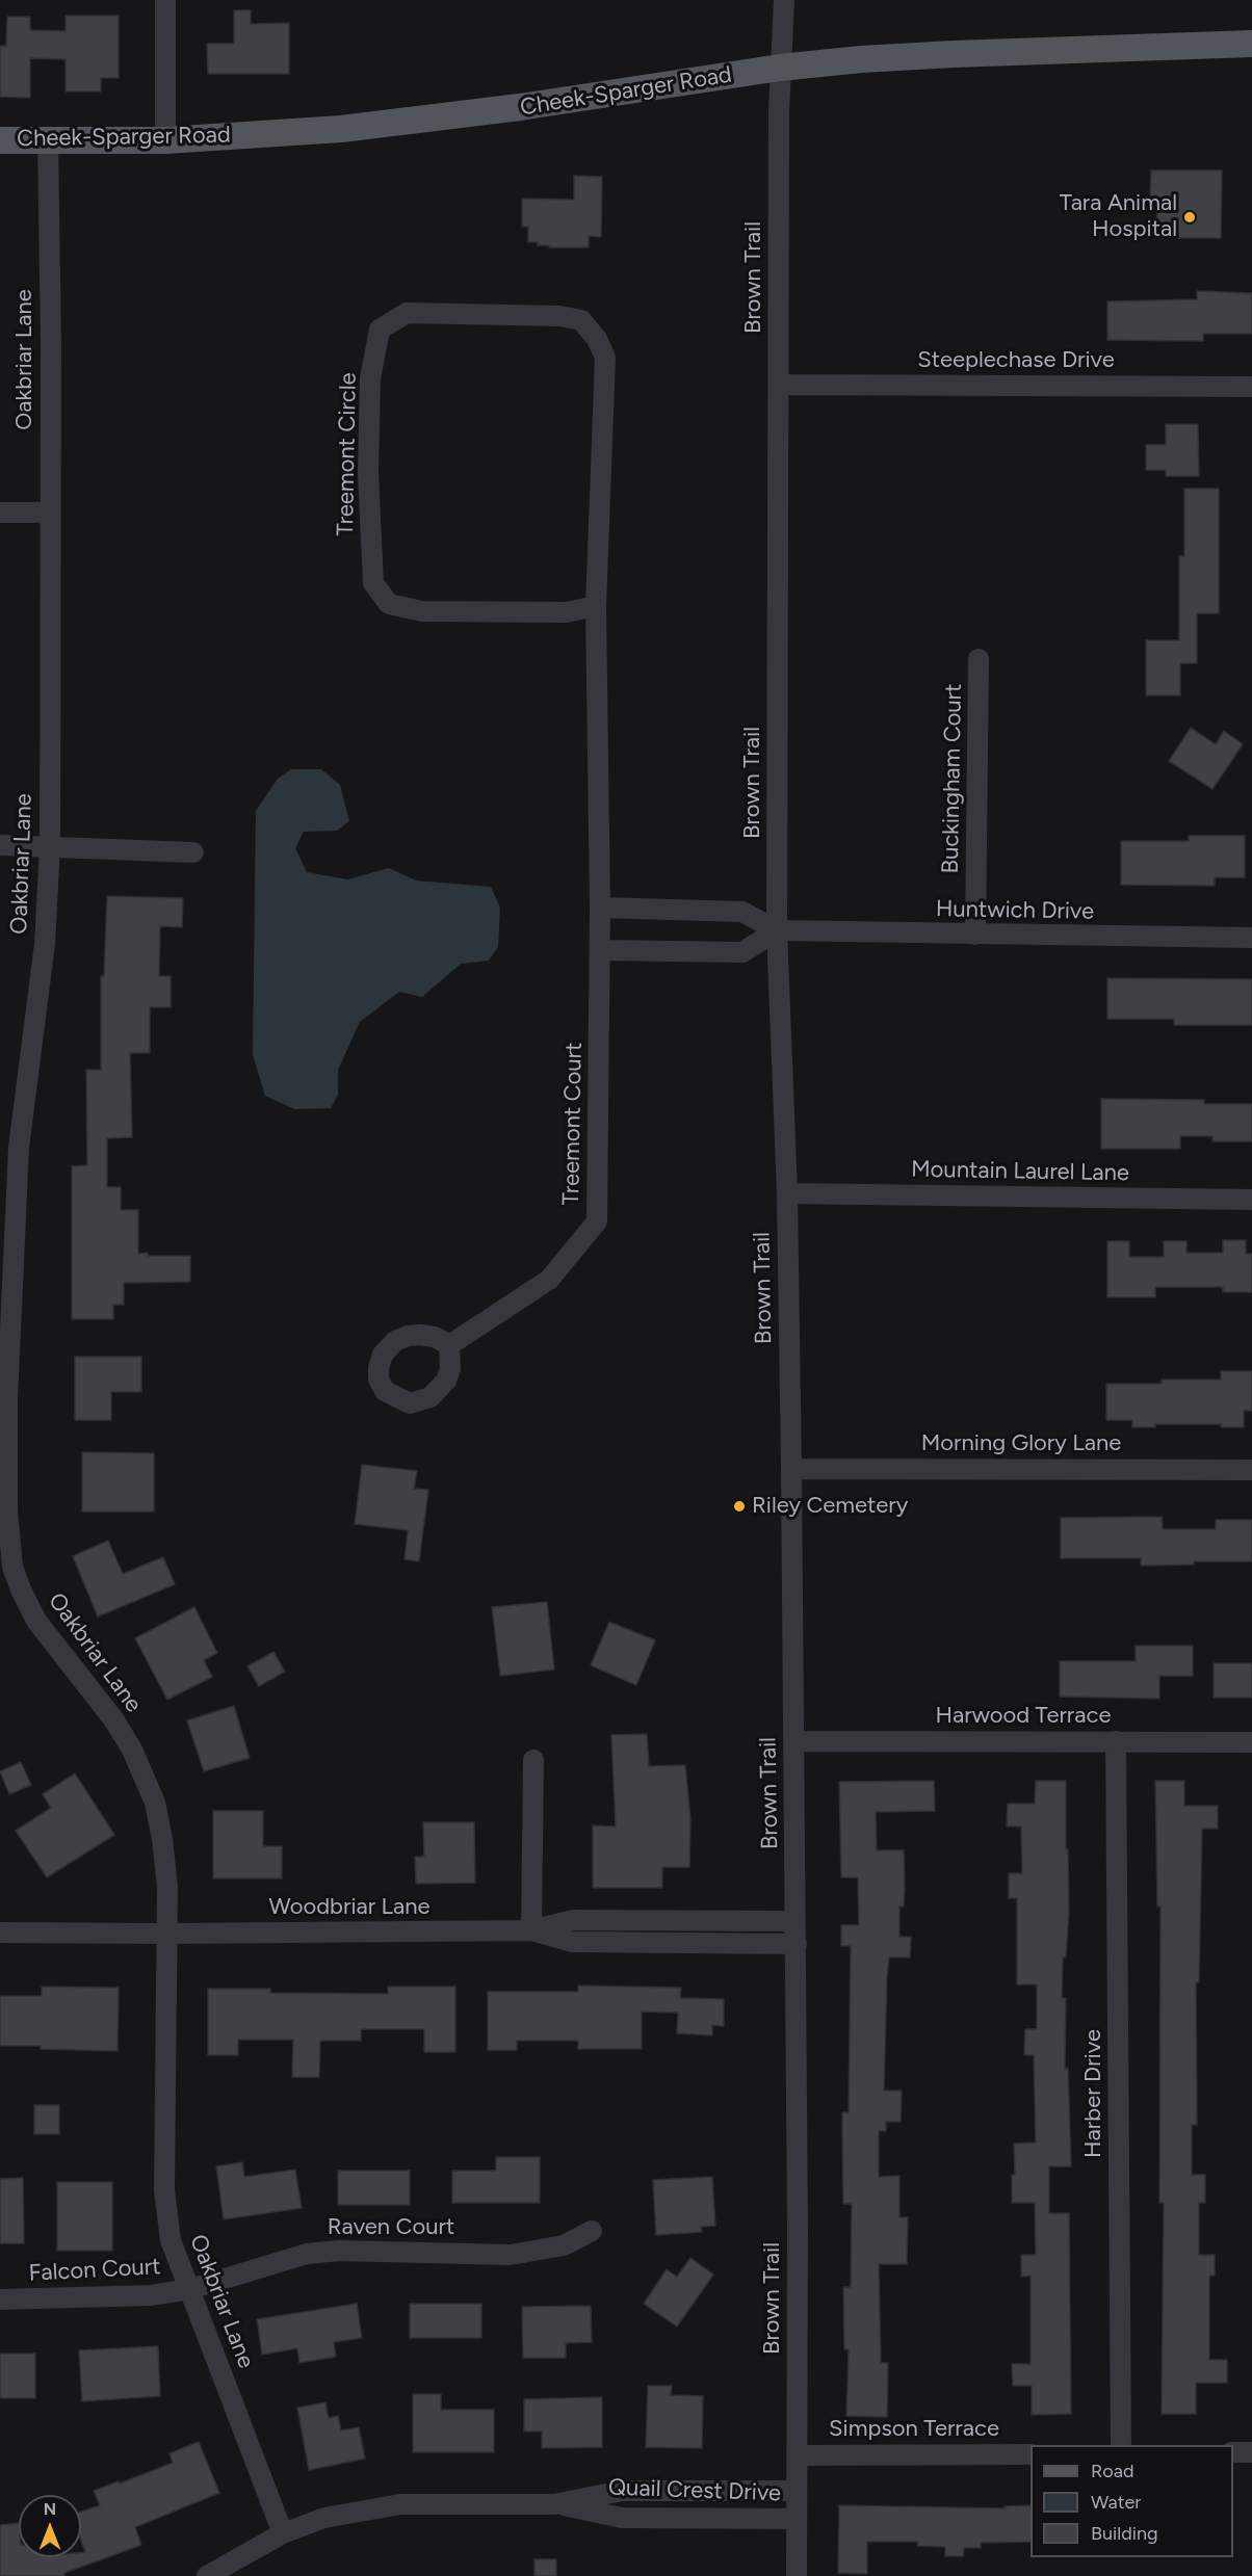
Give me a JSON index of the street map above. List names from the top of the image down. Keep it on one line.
{"streets":{"main road":["Cheek-Sparger Road"],"street":["Brown Trail","Oakbriar Lane","Steeplechase Drive","Treemont Circle","Buckingham Court","Huntwich Drive","Treemont Court","Mountain Laurel Lane","Morning Glory Lane","Harwood Terrace","Woodbriar Lane","Harber Drive","Raven Court","Falcon Court","Simpson Terrace","Quail Crest Drive"]},"crossings":[["Cheek-Sparger Road","Brown Trail"],["Cheek-Sparger Road","Oakbriar Lane"],["Brown Trail","Steeplechase Drive"],["Brown Trail","Huntwich Drive"],["Brown Trail","Mountain Laurel Lane"],["Brown Trail","Morning Glory Lane"],["Brown Trail","Harwood Terrace"],["Brown Trail","Woodbriar Lane"],["Brown Trail","Simpson Terrace"],["Brown Trail","Quail Crest Drive"],["Oakbriar Lane","Woodbriar Lane"],["Oakbriar Lane","Raven Court"],["Oakbriar Lane","Falcon Court"],["Oakbriar Lane","Quail Crest Drive"],["Treemont Circle","Treemont Court"],["Buckingham Court","Huntwich Drive"],["Harwood Terrace","Harber Drive"],["Raven Court","Falcon Court"]],"places":["Tara Animal Hospital","Riley Cemetery"],"legend":["Road","Water","Building"],"north":"top"}
